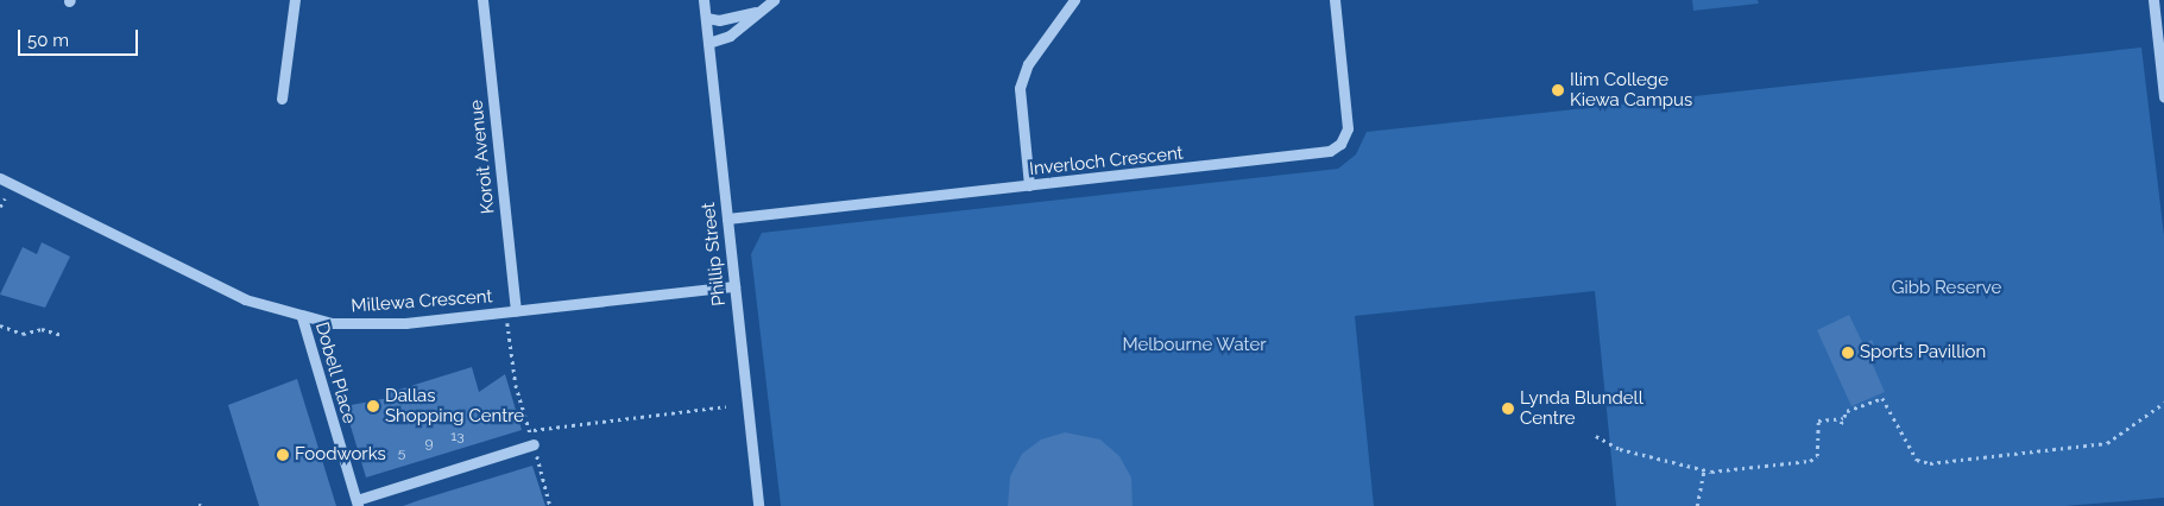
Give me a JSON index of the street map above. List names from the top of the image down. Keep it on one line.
{"streets":{"street":["Koroit Avenue","Inverloch Crescent","Phillip Street","Millewa Crescent","Dobell Place"]},"crossings":[["Koroit Avenue","Millewa Crescent"],["Inverloch Crescent","Phillip Street"],["Phillip Street","Millewa Crescent"],["Millewa Crescent","Dobell Place"]],"parks":["Gibb Reserve","Melbourne Water"],"places":["Ilim College Kiewa Campus","Sports Pavillion","Dallas Shopping Centre","Lynda Blundell Centre","Foodworks"],"house_numbers":["13","9","5"],"scale_bar":"50 m"}
